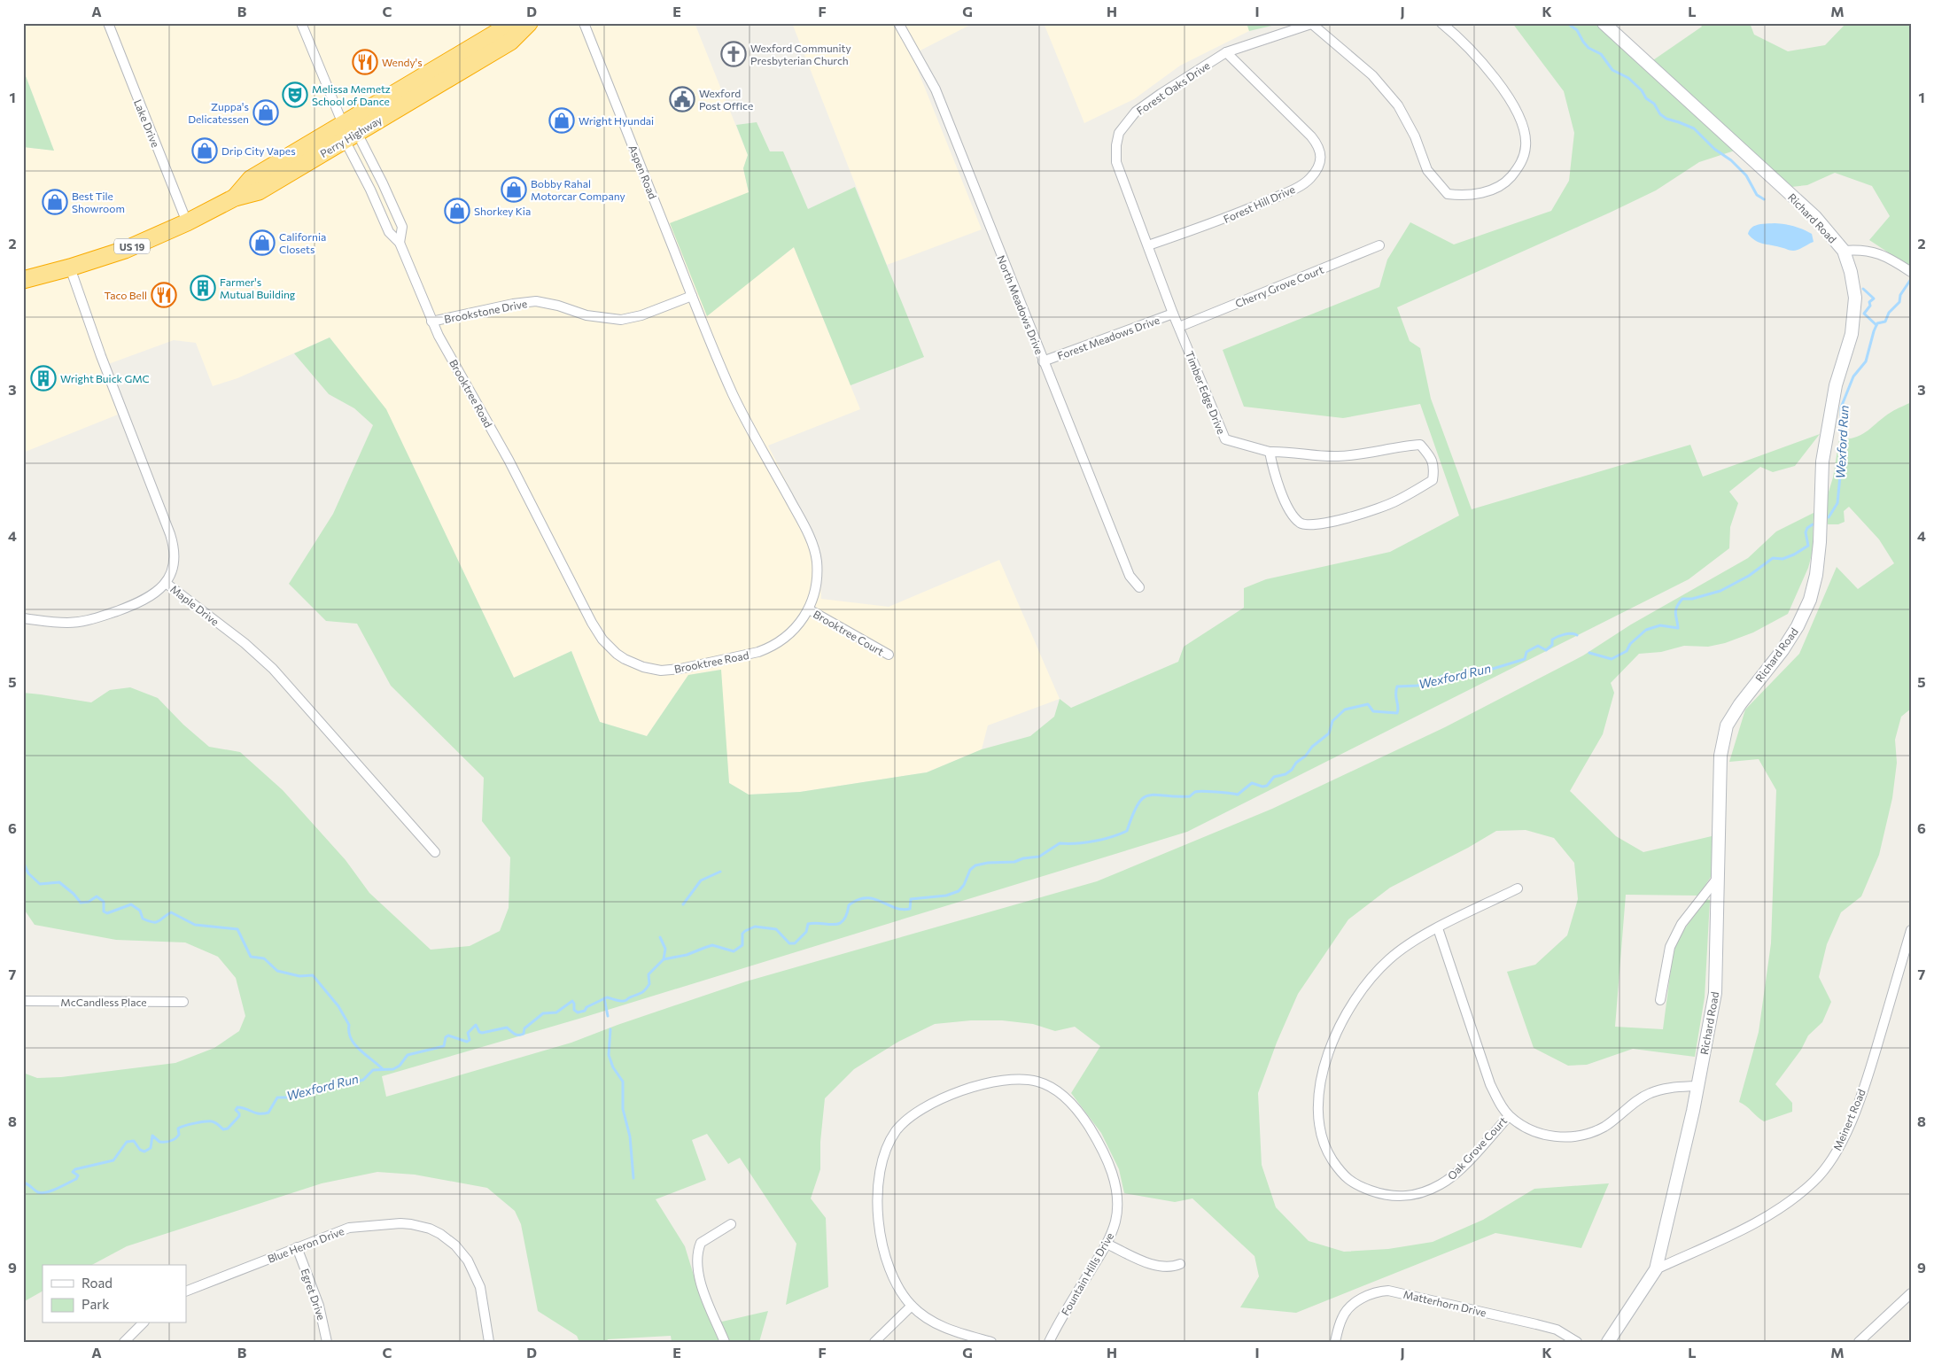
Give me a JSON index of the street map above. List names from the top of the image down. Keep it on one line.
{"streets":{"highway":["Perry Highway","US 19"],"street":["Forest Oaks Drive","Lake Drive","Aspen Road","Forest Hill Drive","Richard Road","Cherry Grove Court","North Meadows Drive","Brookstone Drive","Forest Meadows Drive","Timber Edge Drive","Brooktree Road","Maple Drive","Brooktree Court","McCandless Place","Meinert Road","Oak Grove Court","Blue Heron Drive","Fountain Hills Drive","Egret Drive","Matterhorn Drive"]},"crossings":[["Forest Oaks Drive","Forest Hill Drive"],["Forest Oaks Drive","Cherry Grove Court"],["Forest Oaks Drive","Forest Meadows Drive"],["Forest Oaks Drive","Timber Edge Drive"],["Lake Drive","Perry Highway"],["Perry Highway","Brooktree Road"],["Perry Highway","Maple Drive"],["Aspen Road","Brookstone Drive"],["Aspen Road","Brooktree Road"],["Richard Road","Meinert Road"],["Cherry Grove Court","Timber Edge Drive"],["North Meadows Drive","Forest Meadows Drive"],["Brookstone Drive","Brooktree Road"],["Brooktree Road","Brooktree Court"],["Blue Heron Drive","Egret Drive"]],"water":["Wexford Run"],"places":{"church":["Wexford Community Presbyterian Church"],"restaurant":["Wendy's","Taco Bell"],"theatre":["Melissa Memetz School of Dance"],"public building":["Wexford Post Office"],"shop":["Zuppa's Delicatessen","Wright Hyundai","Drip City Vapes","Bobby Rahal Motorcar Company","Best Tile Showroom","Shorkey Kia","California Closets"],"building":["Farmer's Mutual Building","Wright Buick GMC"]},"legend":["Road","Park"],"grid":{"columns":["A","B","C","D","E","F","G","H","I","J","K","L","M"],"rows":["1","2","3","4","5","6","7","8","9"]}}
